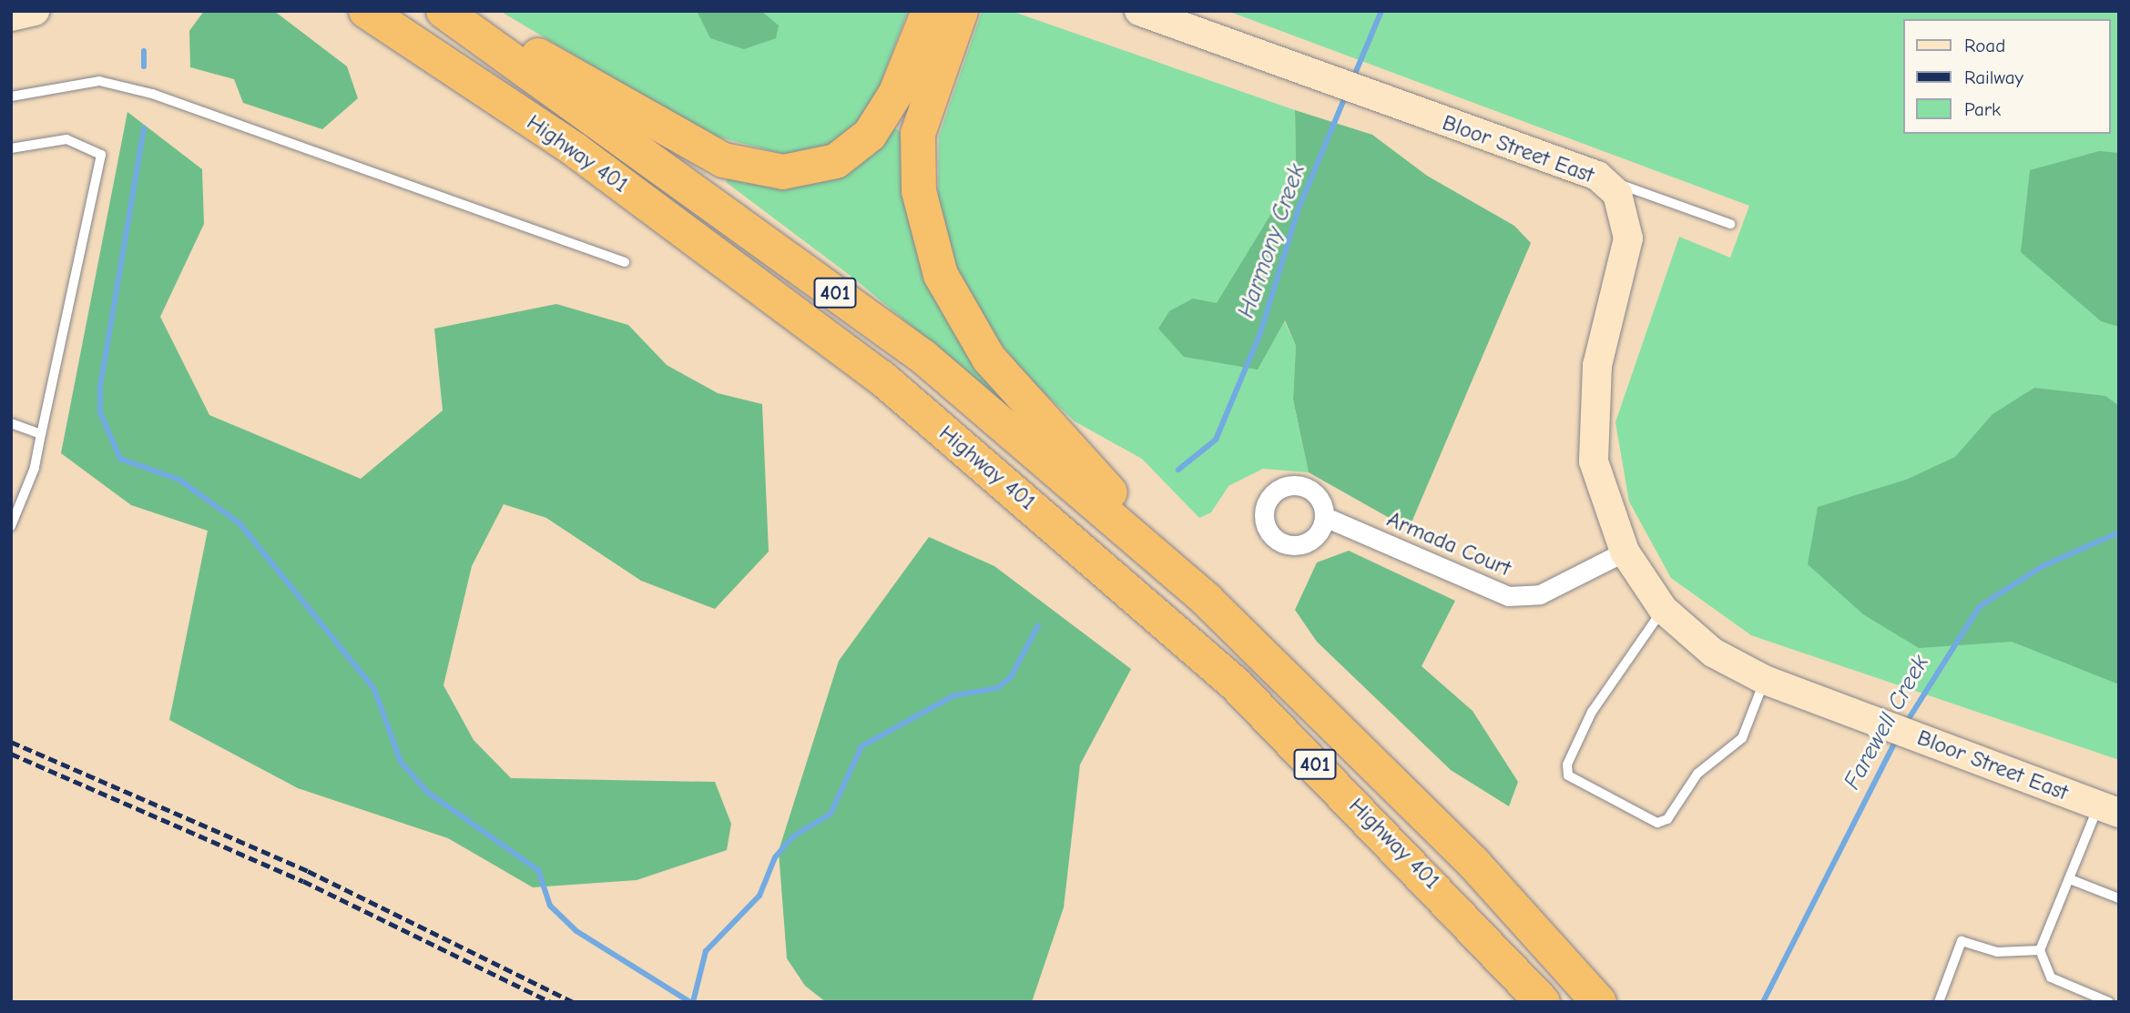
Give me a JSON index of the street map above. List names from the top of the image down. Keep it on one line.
{"streets":{"highway":["Highway 401","401"],"main road":["Bloor Street East"],"street":["Armada Court"]},"crossings":[["Bloor Street East","Armada Court"]],"water":["Harmony Creek","Farewell Creek"],"legend":["Road","Railway","Park"]}
